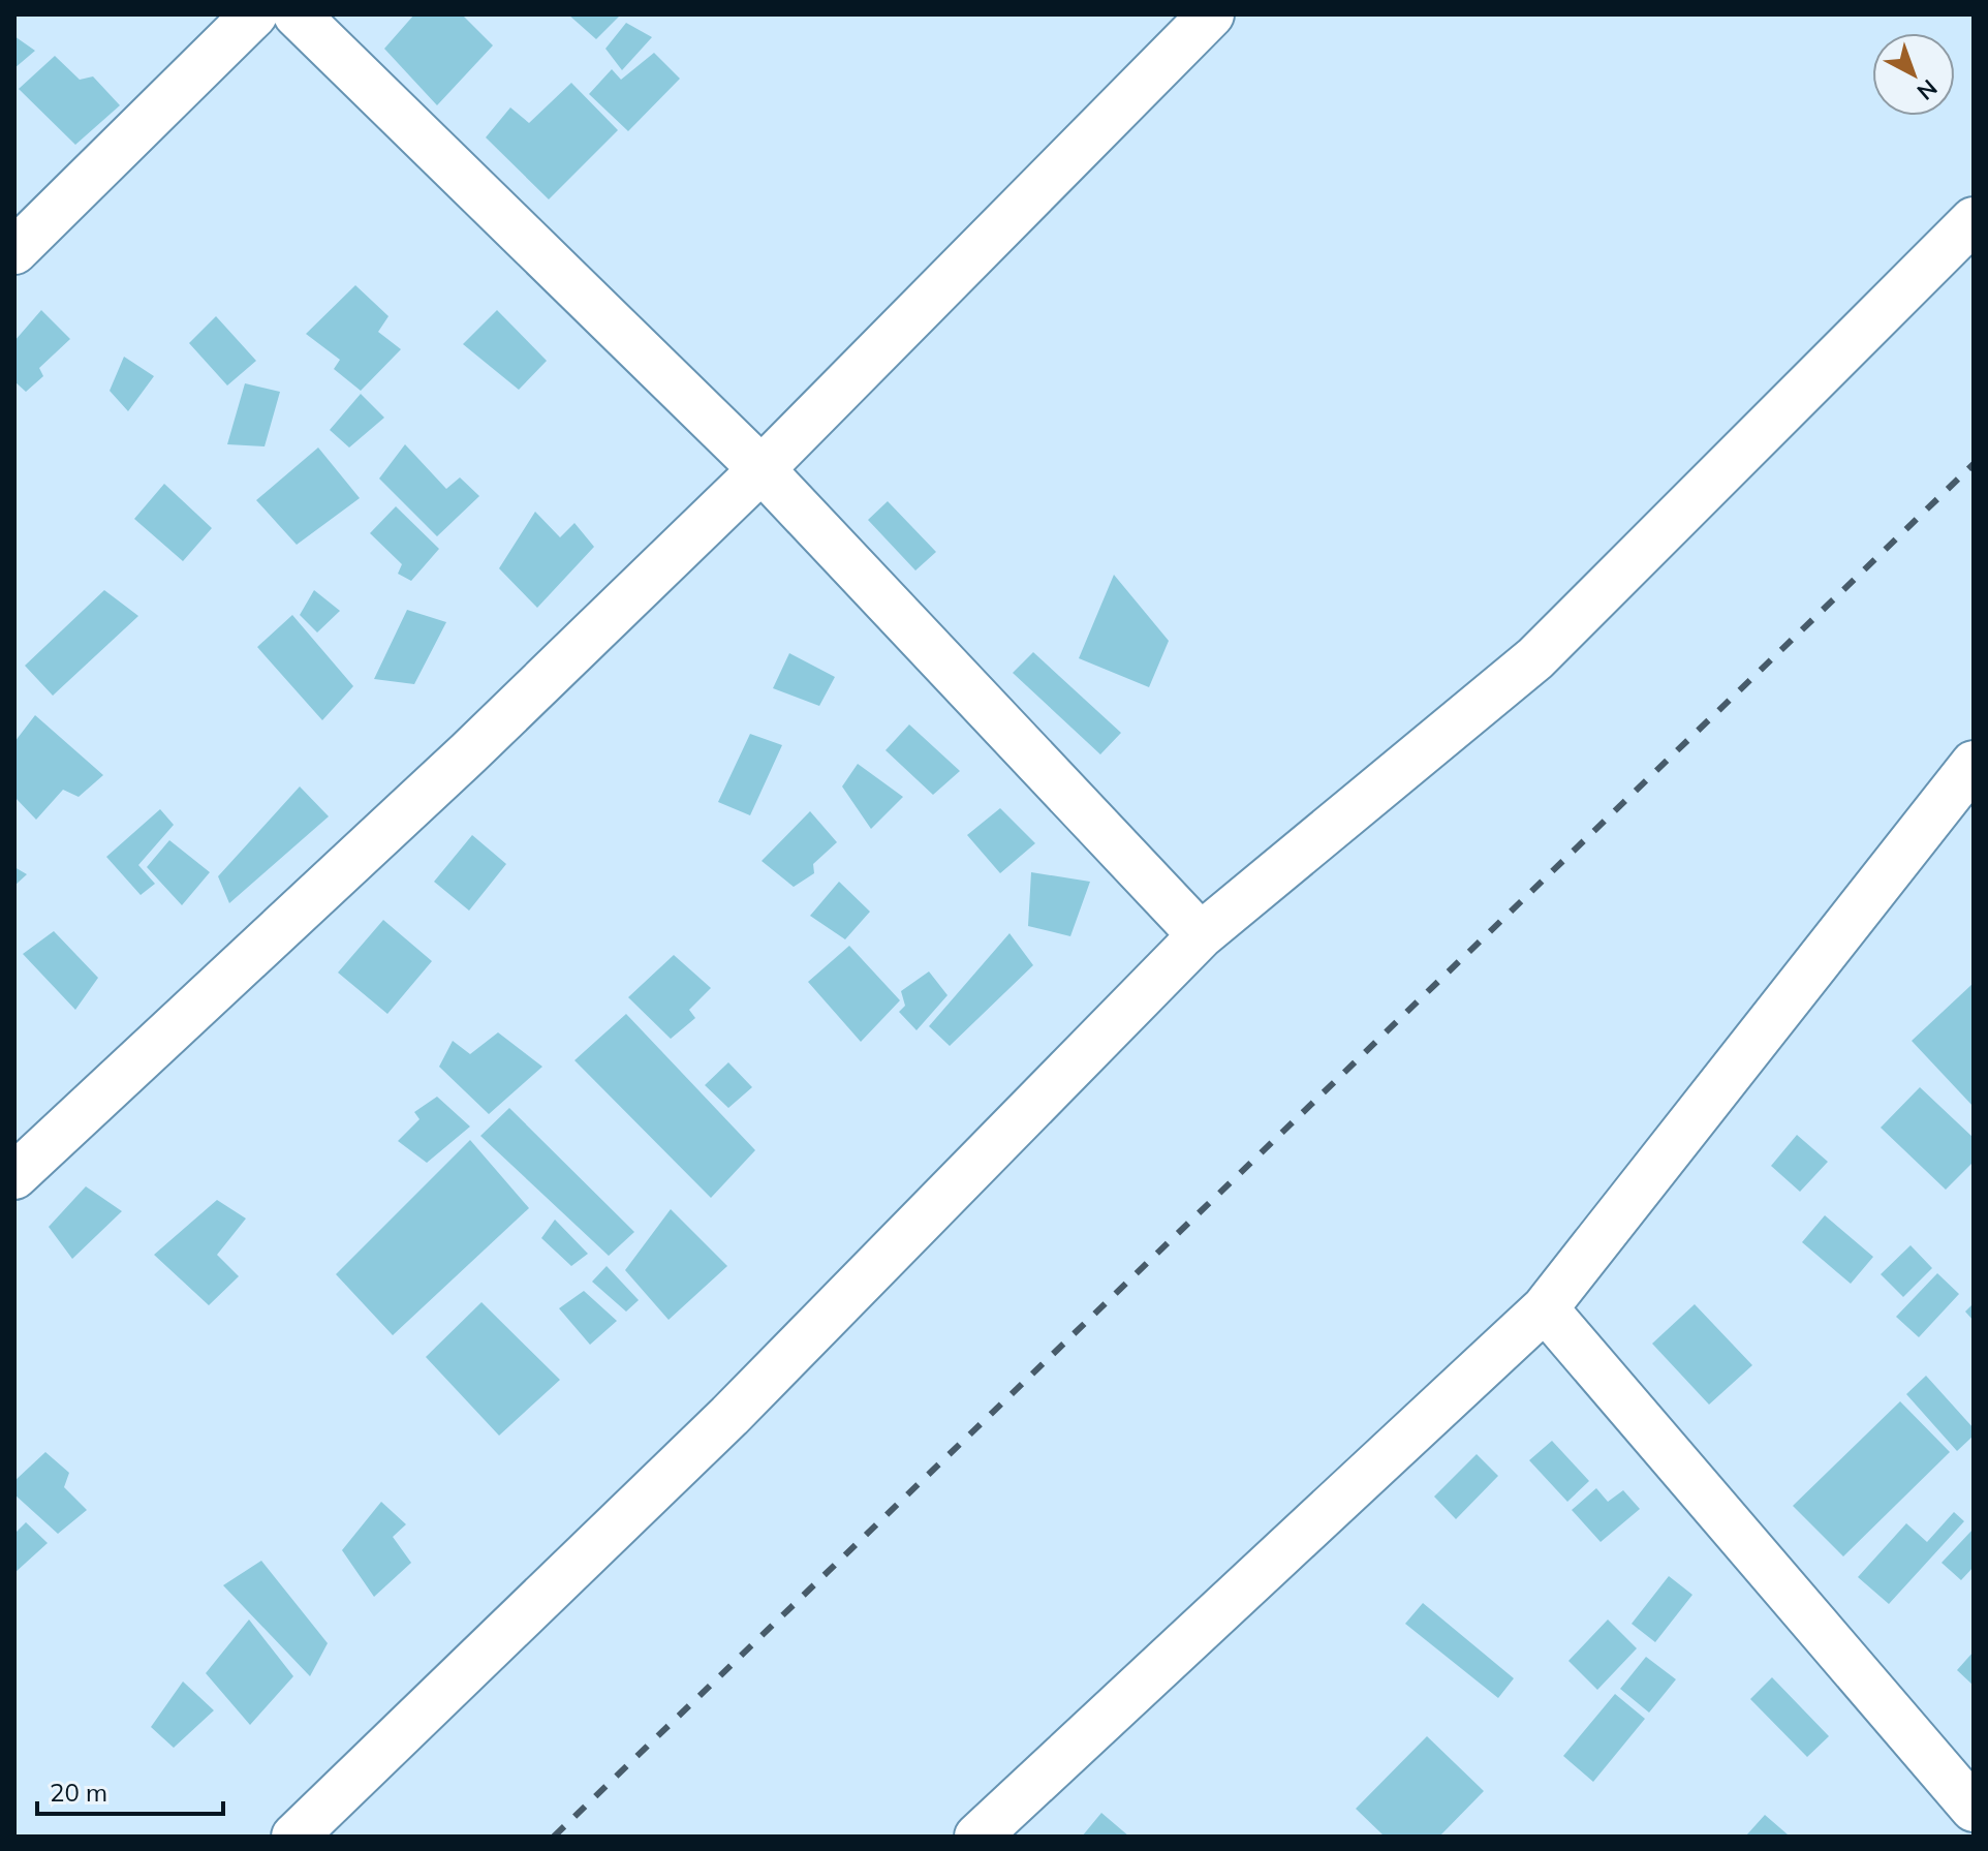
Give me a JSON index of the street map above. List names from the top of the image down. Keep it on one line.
{"scale_bar":"20 m","north":"bottom right"}
